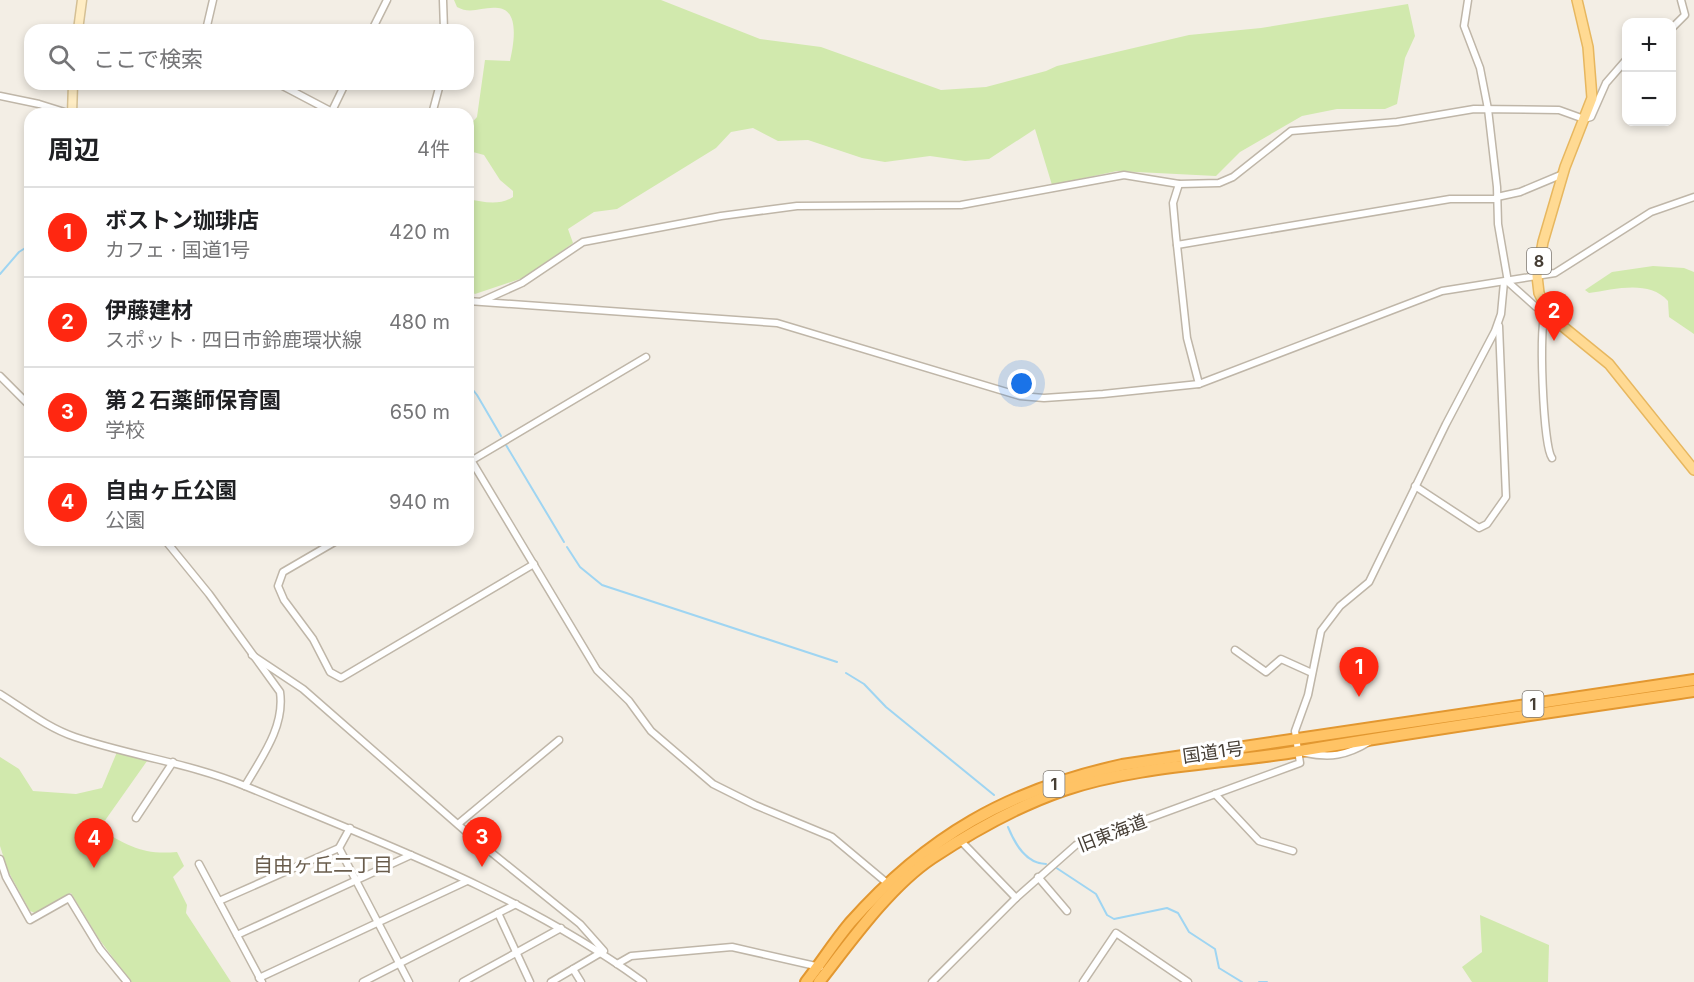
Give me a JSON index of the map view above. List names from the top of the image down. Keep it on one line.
{"streets":{"highway":["1","国道1号"],"main road":["8"],"street":["旧東海道"]},"crossings":[["国道1号","旧東海道"]],"districts":["自由ヶ丘二丁目"],"page":{"map_buttons":["+","−"],"search":"ここで検索","heading":["周辺","4件"],"list":[{"mark":"1","name":"ボストン珈琲店","note":"カフェ · 国道1号","value":"420 m"},{"mark":"2","name":"伊藤建材","note":"スポット · 四日市鈴鹿環状線","value":"480 m"},{"mark":"3","name":"第２石薬師保育園","note":"学校","value":"650 m"},{"mark":"4","name":"自由ヶ丘公園","note":"公園","value":"940 m"}],"pins":["2","1","3","4"]}}
